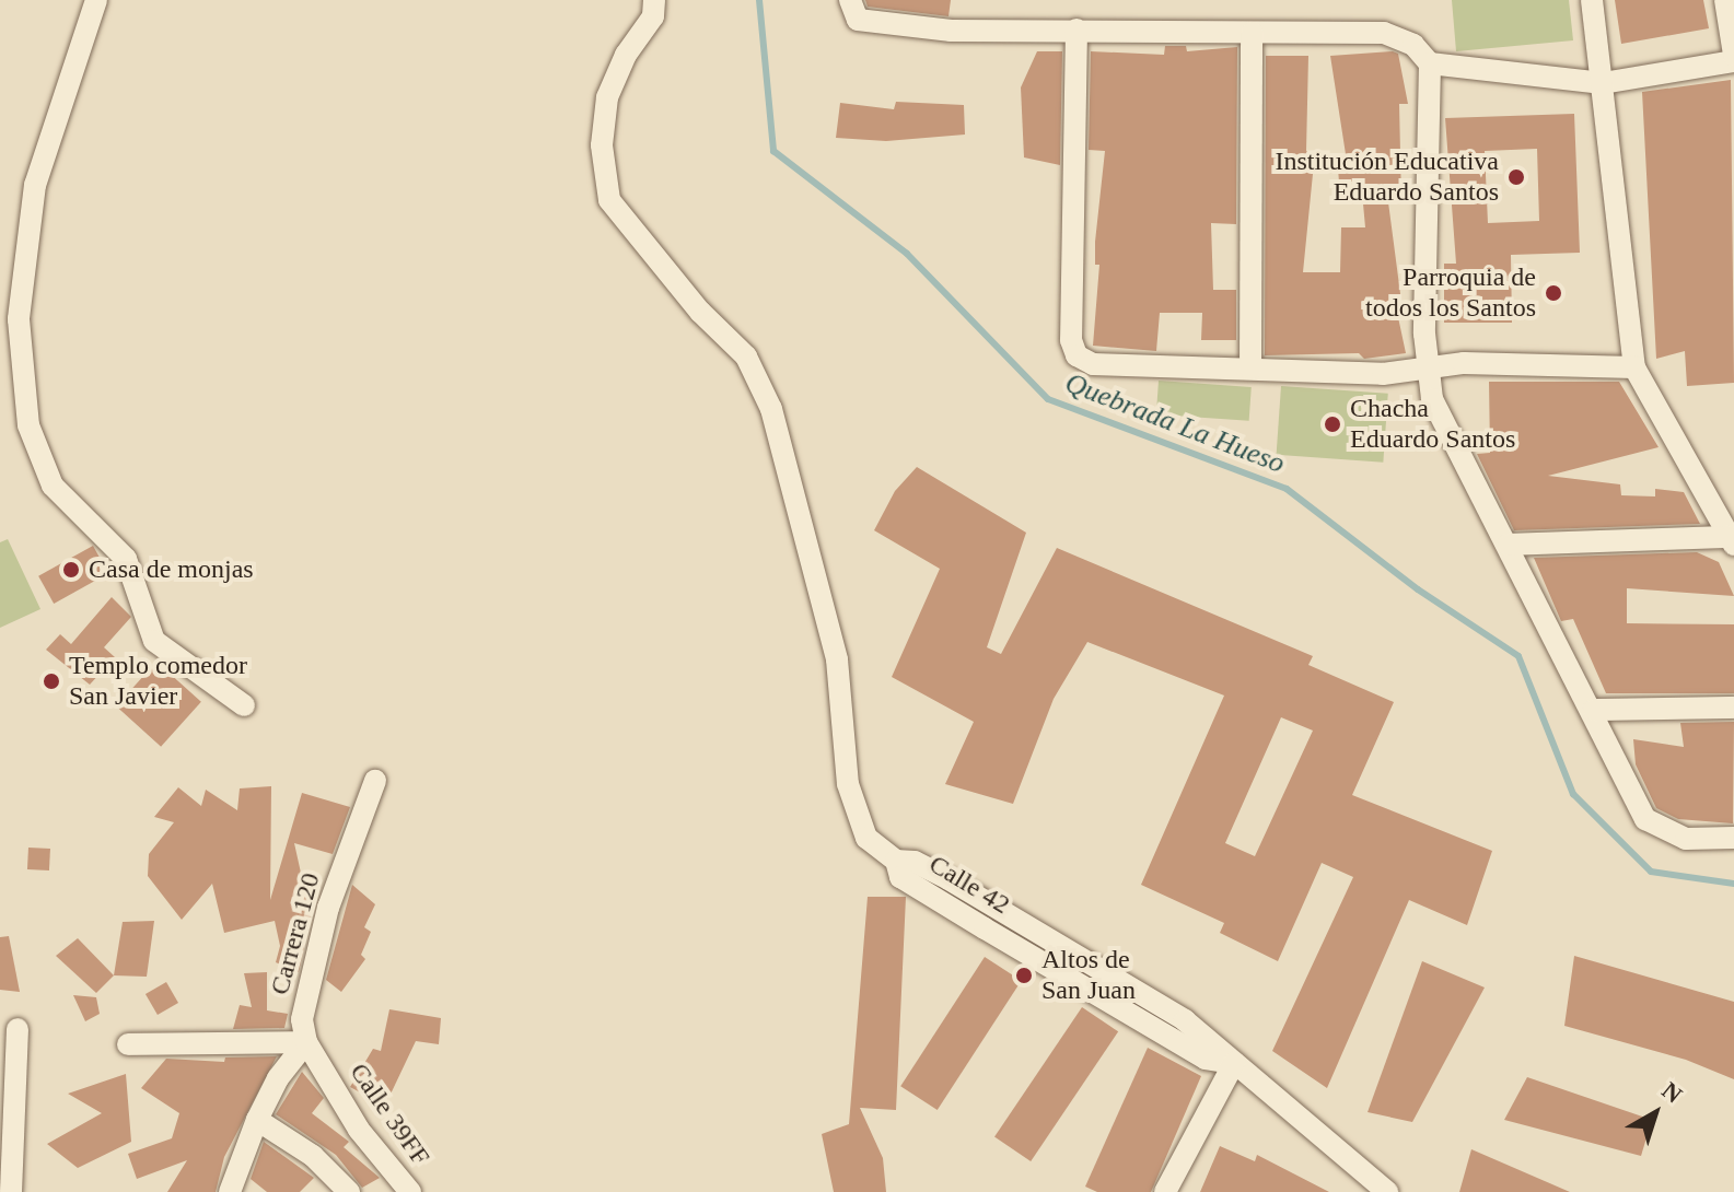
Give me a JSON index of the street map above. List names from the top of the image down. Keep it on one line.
{"streets":{"street":["Calle 42","Carrera 120","Calle 39FF"]},"crossings":[["Carrera 120","Calle 39FF"]],"water":["Quebrada La Hueso"],"places":["Institución Educativa Eduardo Santos","Parroquia de todos los Santos","Chacha Eduardo Santos","Casa de monjas","Templo comedor San Javier","Altos de San Juan"],"north":"top right"}
